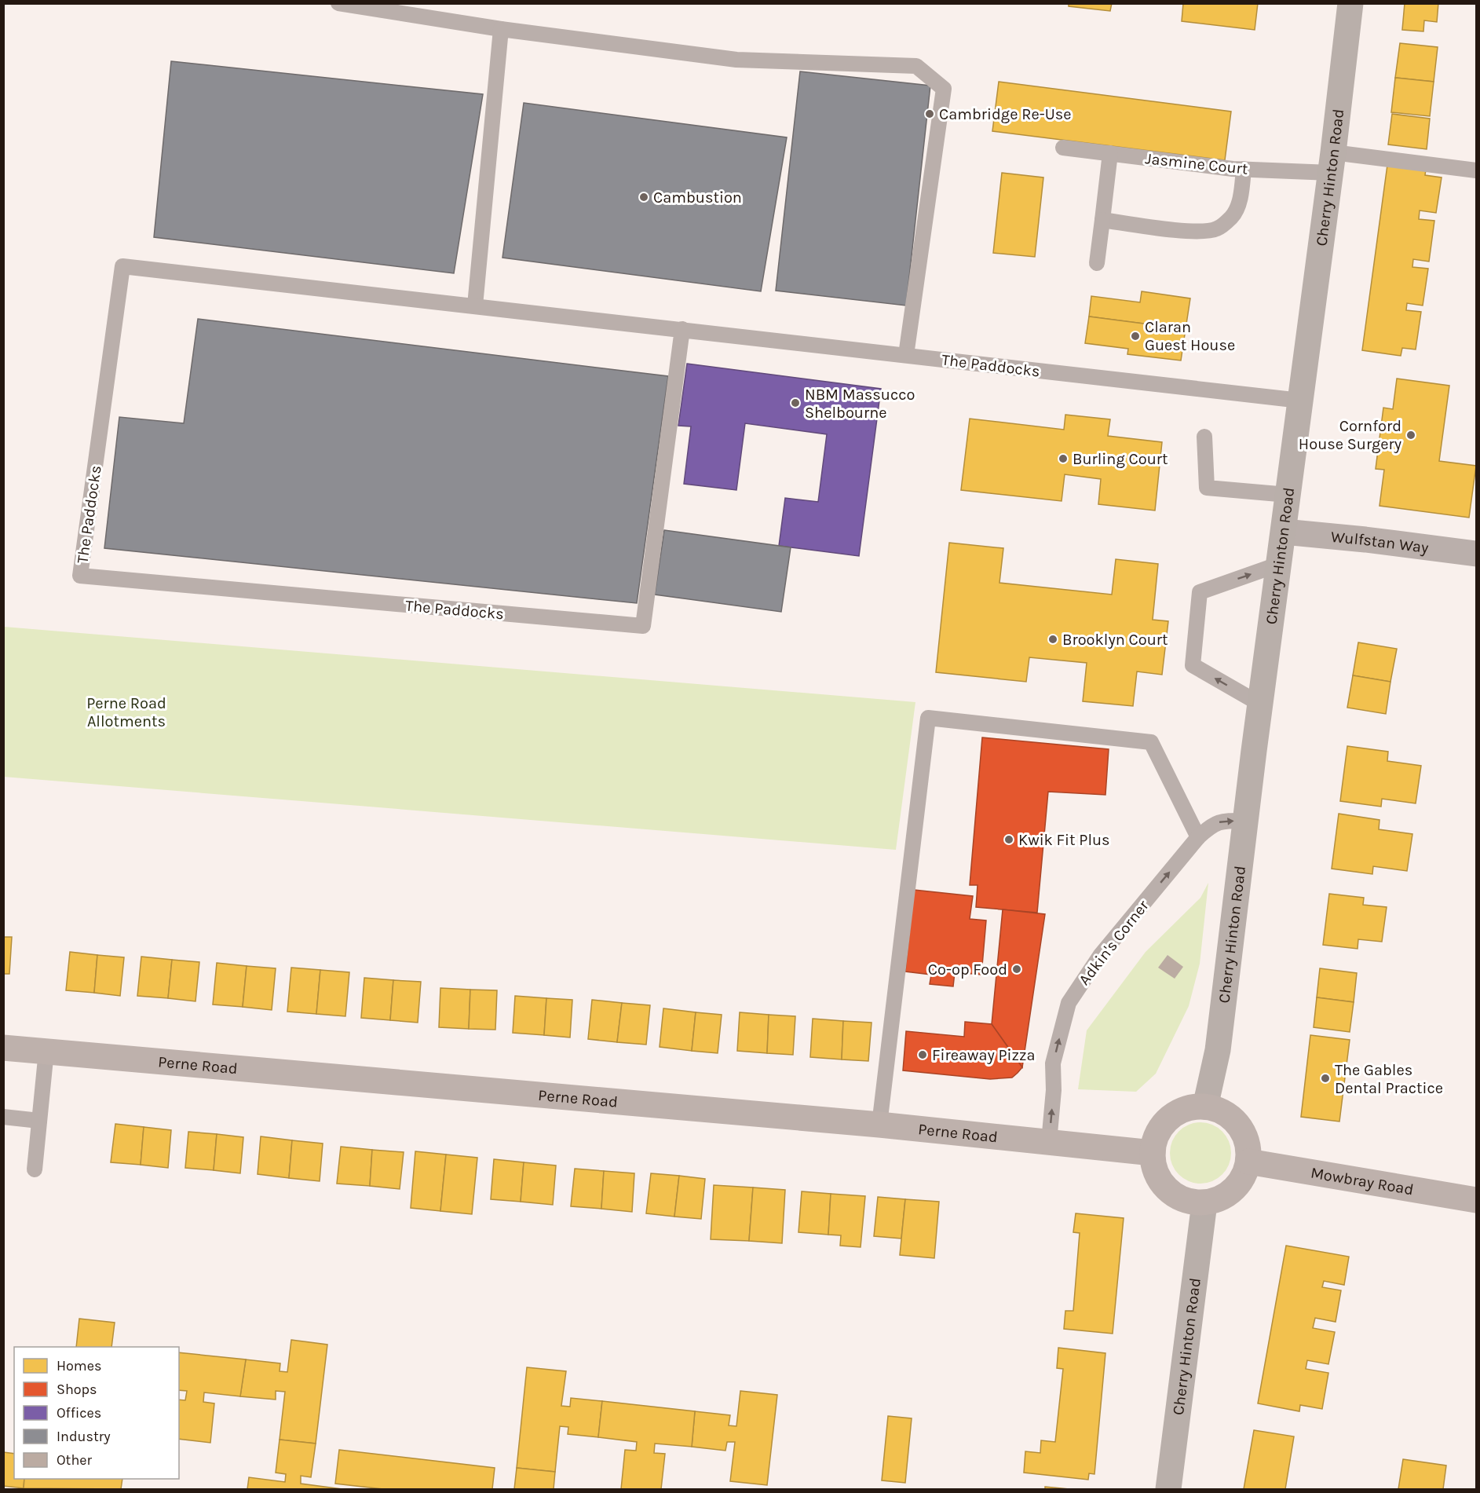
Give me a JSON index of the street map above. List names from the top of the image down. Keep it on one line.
{"streets":{"main road":["Perne Road","Mowbray Road"],"street":["Cherry Hinton Road","Wulfstan Way"],"lane":["Jasmine Court","The Paddocks","Adkin's Corner"]},"crossings":[["Jasmine Court","Cherry Hinton Road"],["Cherry Hinton Road","The Paddocks"],["Cherry Hinton Road","Wulfstan Way"],["Cherry Hinton Road","Adkin's Corner"],["Cherry Hinton Road","Perne Road"],["Cherry Hinton Road","Mowbray Road"],["Adkin's Corner","Perne Road"],["Perne Road","Mowbray Road"]],"one_way":["Adkin's Corner"],"parks":["Perne Road Allotments"],"places":["Cambridge Re-Use","Cambustion","Claran Guest House","NBM Massucco Shelbourne","Cornford House Surgery","Burling Court","Brooklyn Court","Kwik Fit Plus","Co-op Food","Fireaway Pizza","The Gables Dental Practice"],"legend":["Homes","Shops","Offices","Industry","Other"]}
